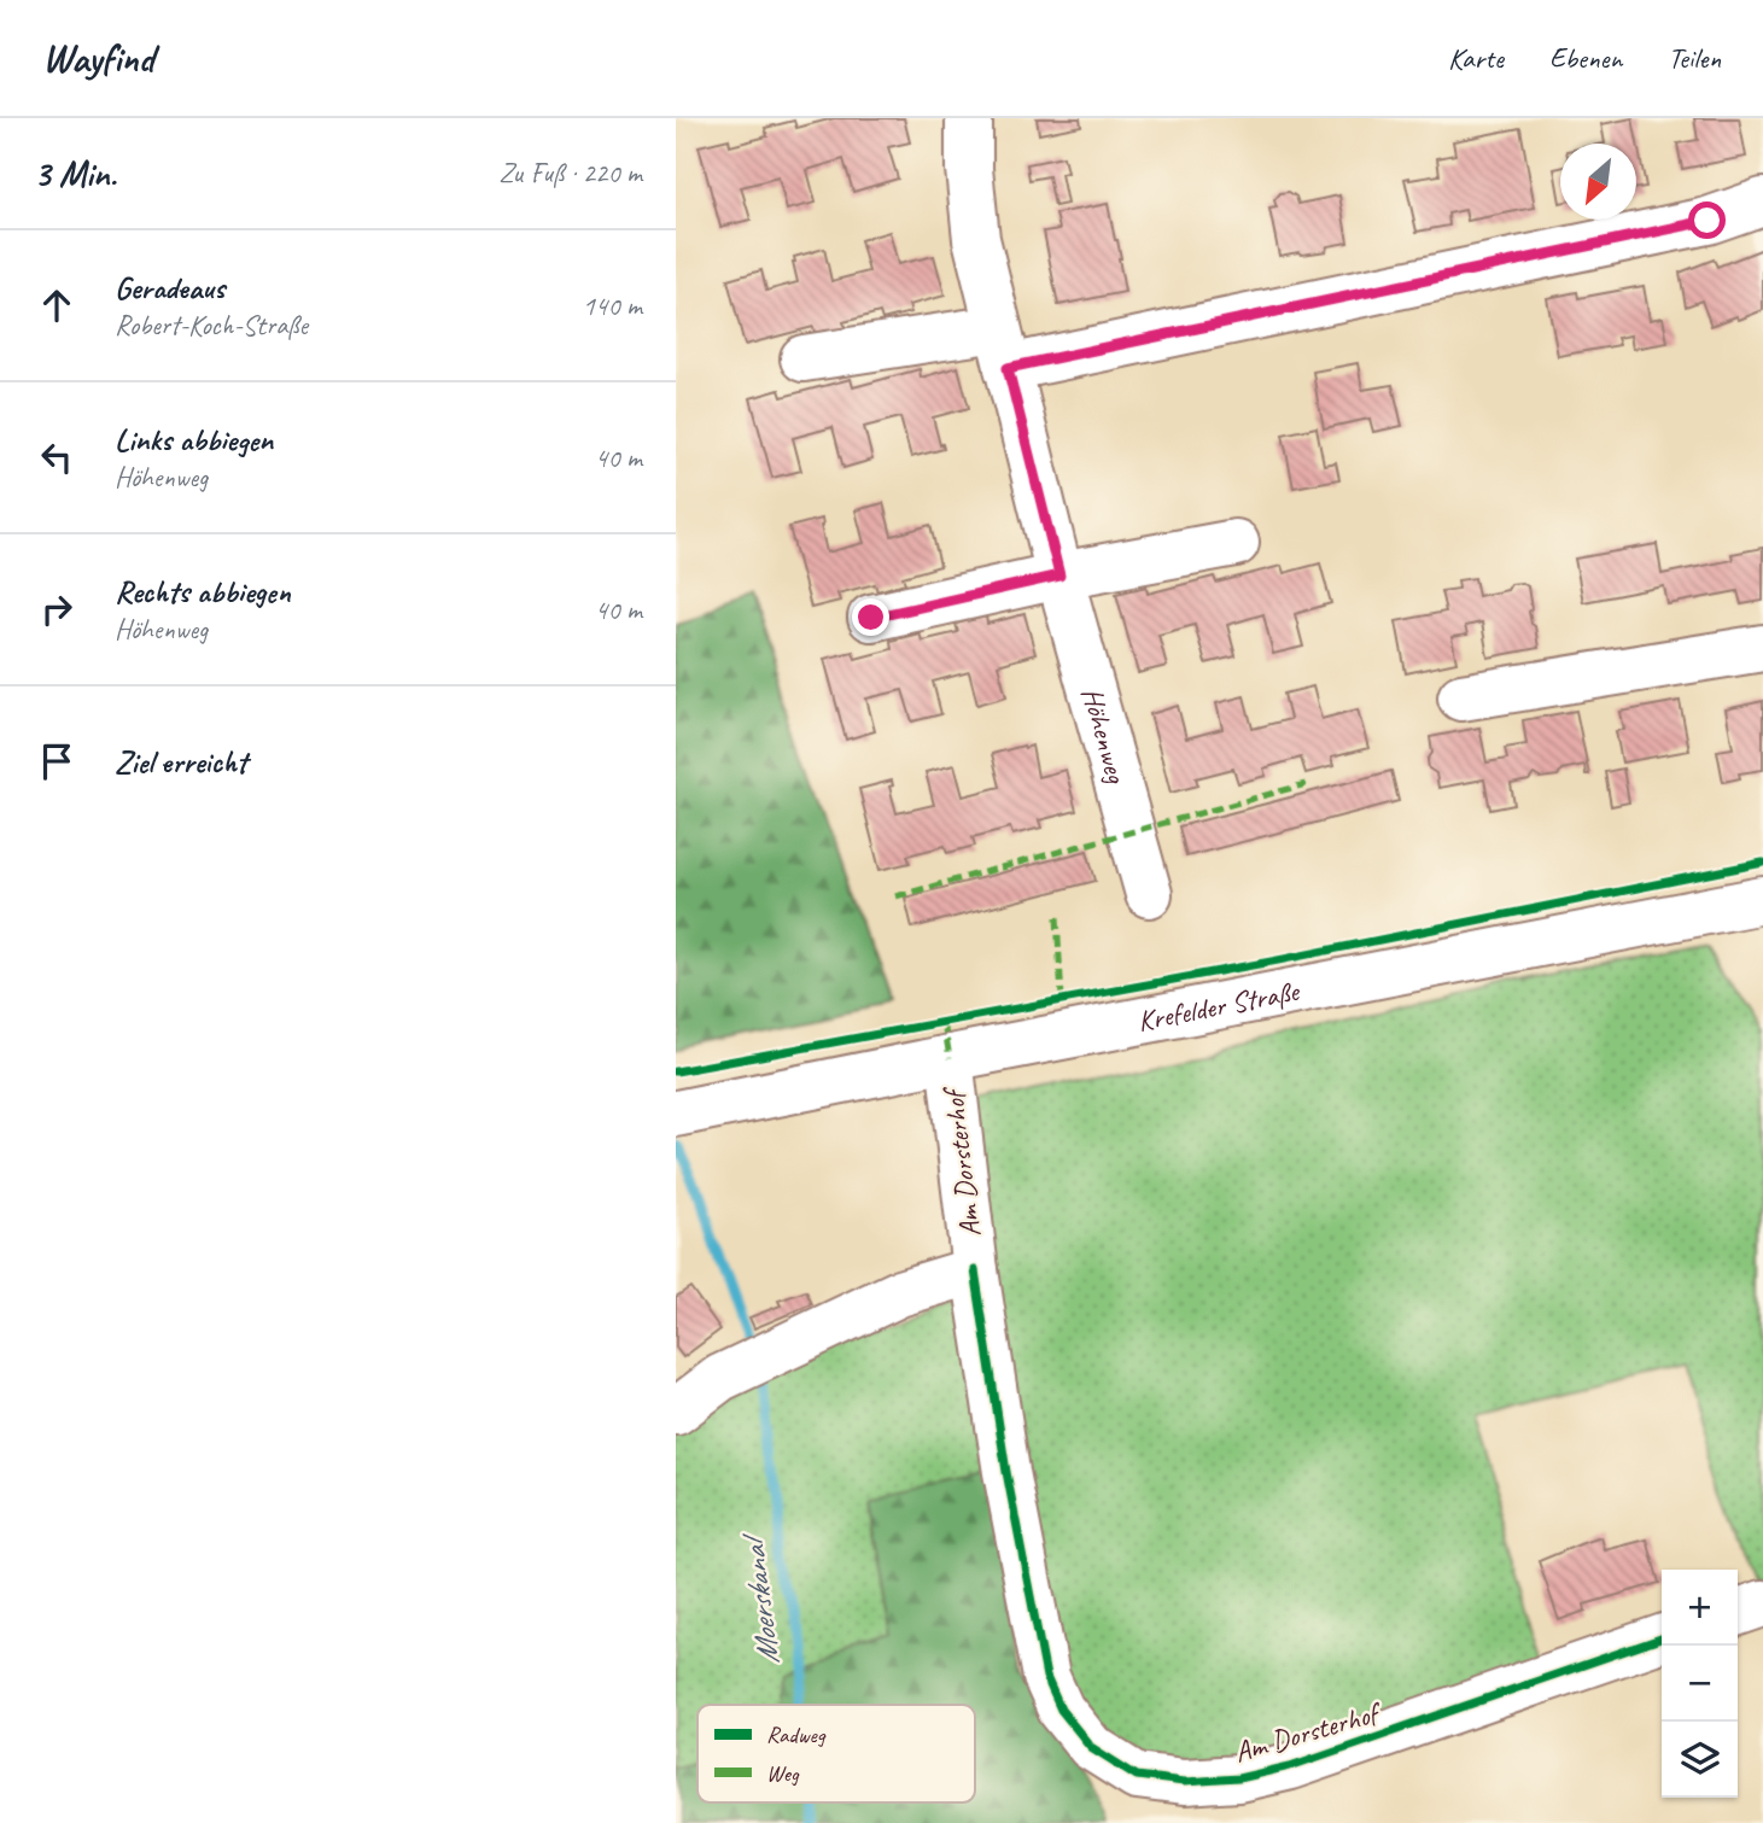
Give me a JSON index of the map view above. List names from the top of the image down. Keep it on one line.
{"streets":{"street":["Höhenweg","Krefelder Straße","Am Dorsterhof"]},"crossings":[["Krefelder Straße","Am Dorsterhof"]],"water":["Moerskanal"],"legend":["Radweg","Weg"],"north":"bottom left","page":{"header":"Wayfind","nav":["Karte","Ebenen","Teilen"],"heading":["3 Min.","Zu Fuß · 220 m"],"list":[["Geradeaus","Robert-Koch-Straße","140 m"],["Links abbiegen","Höhenweg","40 m"],["Rechts abbiegen","Höhenweg","40 m"],"Ziel erreicht"],"map_buttons":["+","−"]}}
